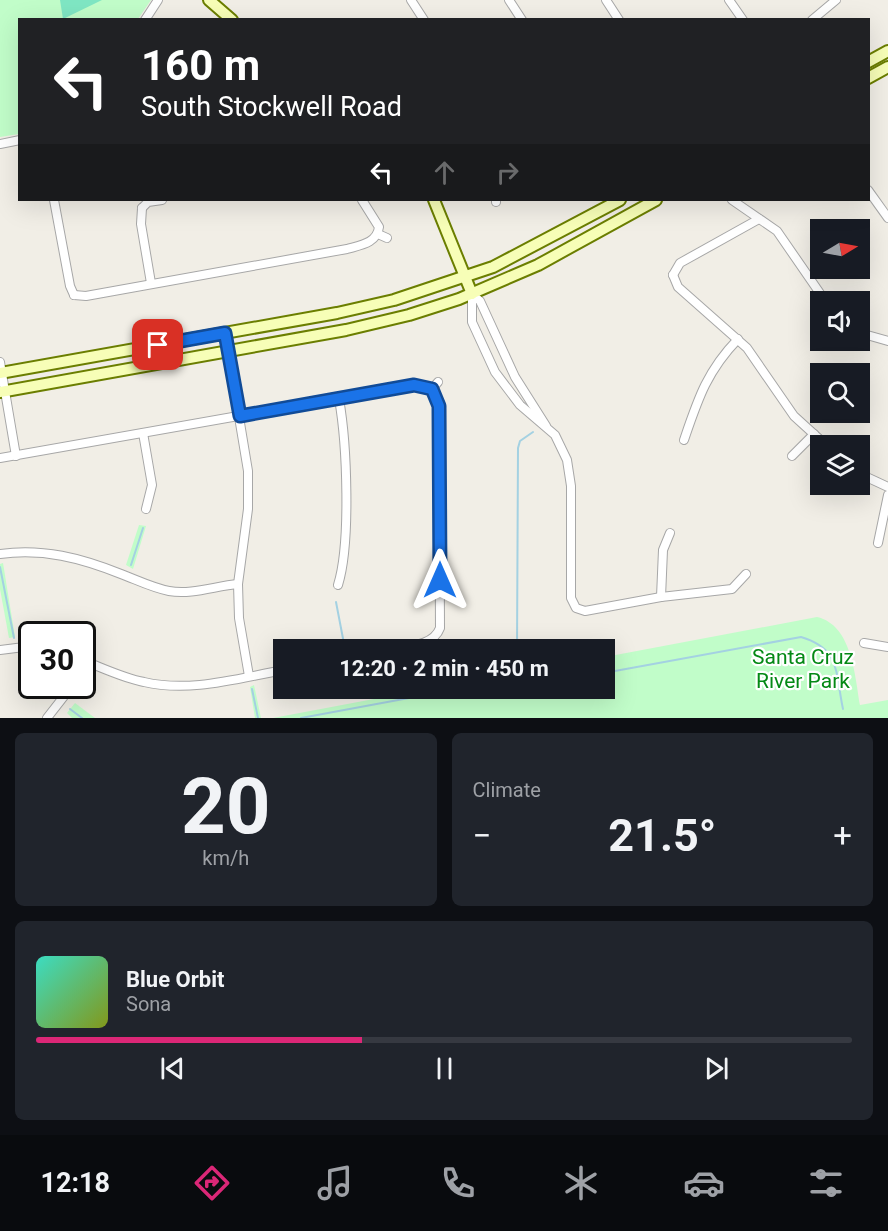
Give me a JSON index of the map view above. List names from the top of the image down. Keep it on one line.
{"parks":["Santa Cruz River Park"],"north":"right","page":{"turn":["160 m","South Stockwell Road"],"limit":"30","trip":"12:20 · 2 min · 450 m","tile":[["20","km/h"],"Climate"],"heat":["−","21.5°","+"],"song":["Blue Orbit","Sona"],"tabs":"12:18"}}
